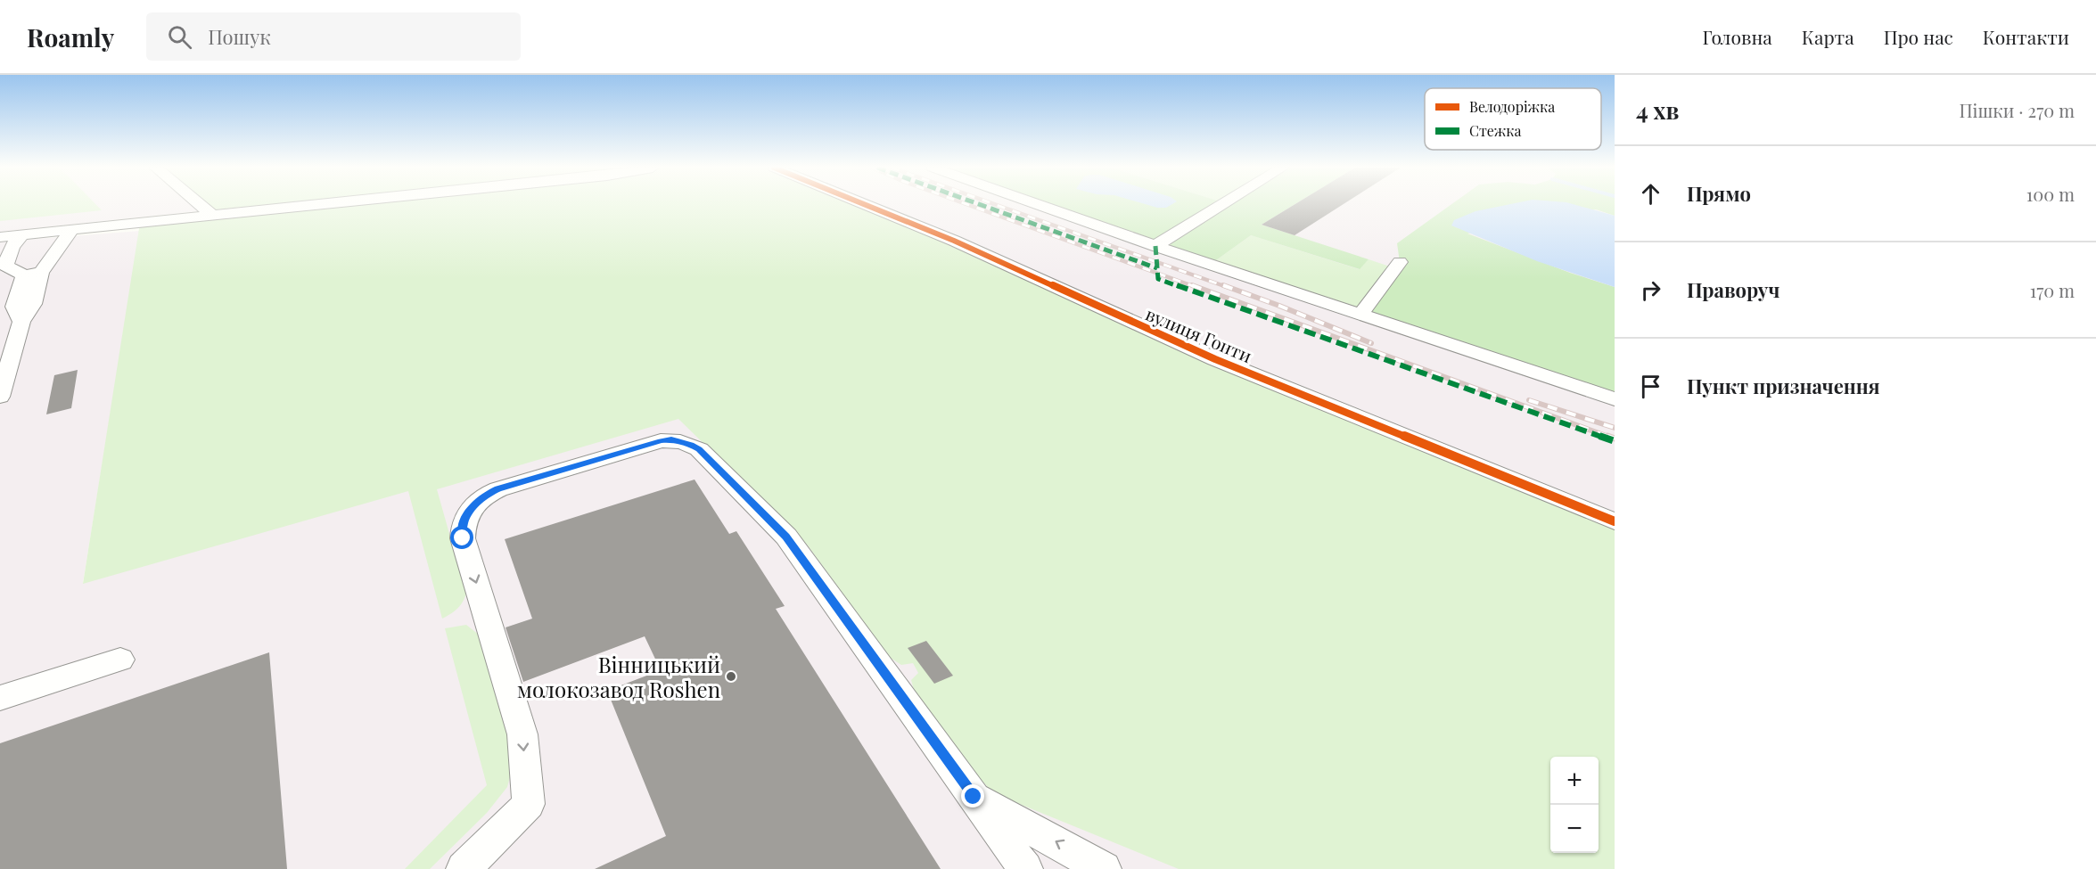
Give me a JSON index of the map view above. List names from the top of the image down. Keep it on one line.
{"streets":{"street":["вулиця Гонти"]},"places":["Вінницький молокозавод Roshen"],"legend":["Велодоріжка","Стежка"],"page":{"header":"Roamly","search":"Пошук","nav":["Головна","Карта","Про нас","Контакти"],"heading":["4 хв","Пішки · 270 m"],"list":[["Прямо","100 m"],["Праворуч","170 m"],"Пункт призначення"],"map_buttons":["+","−"]}}
